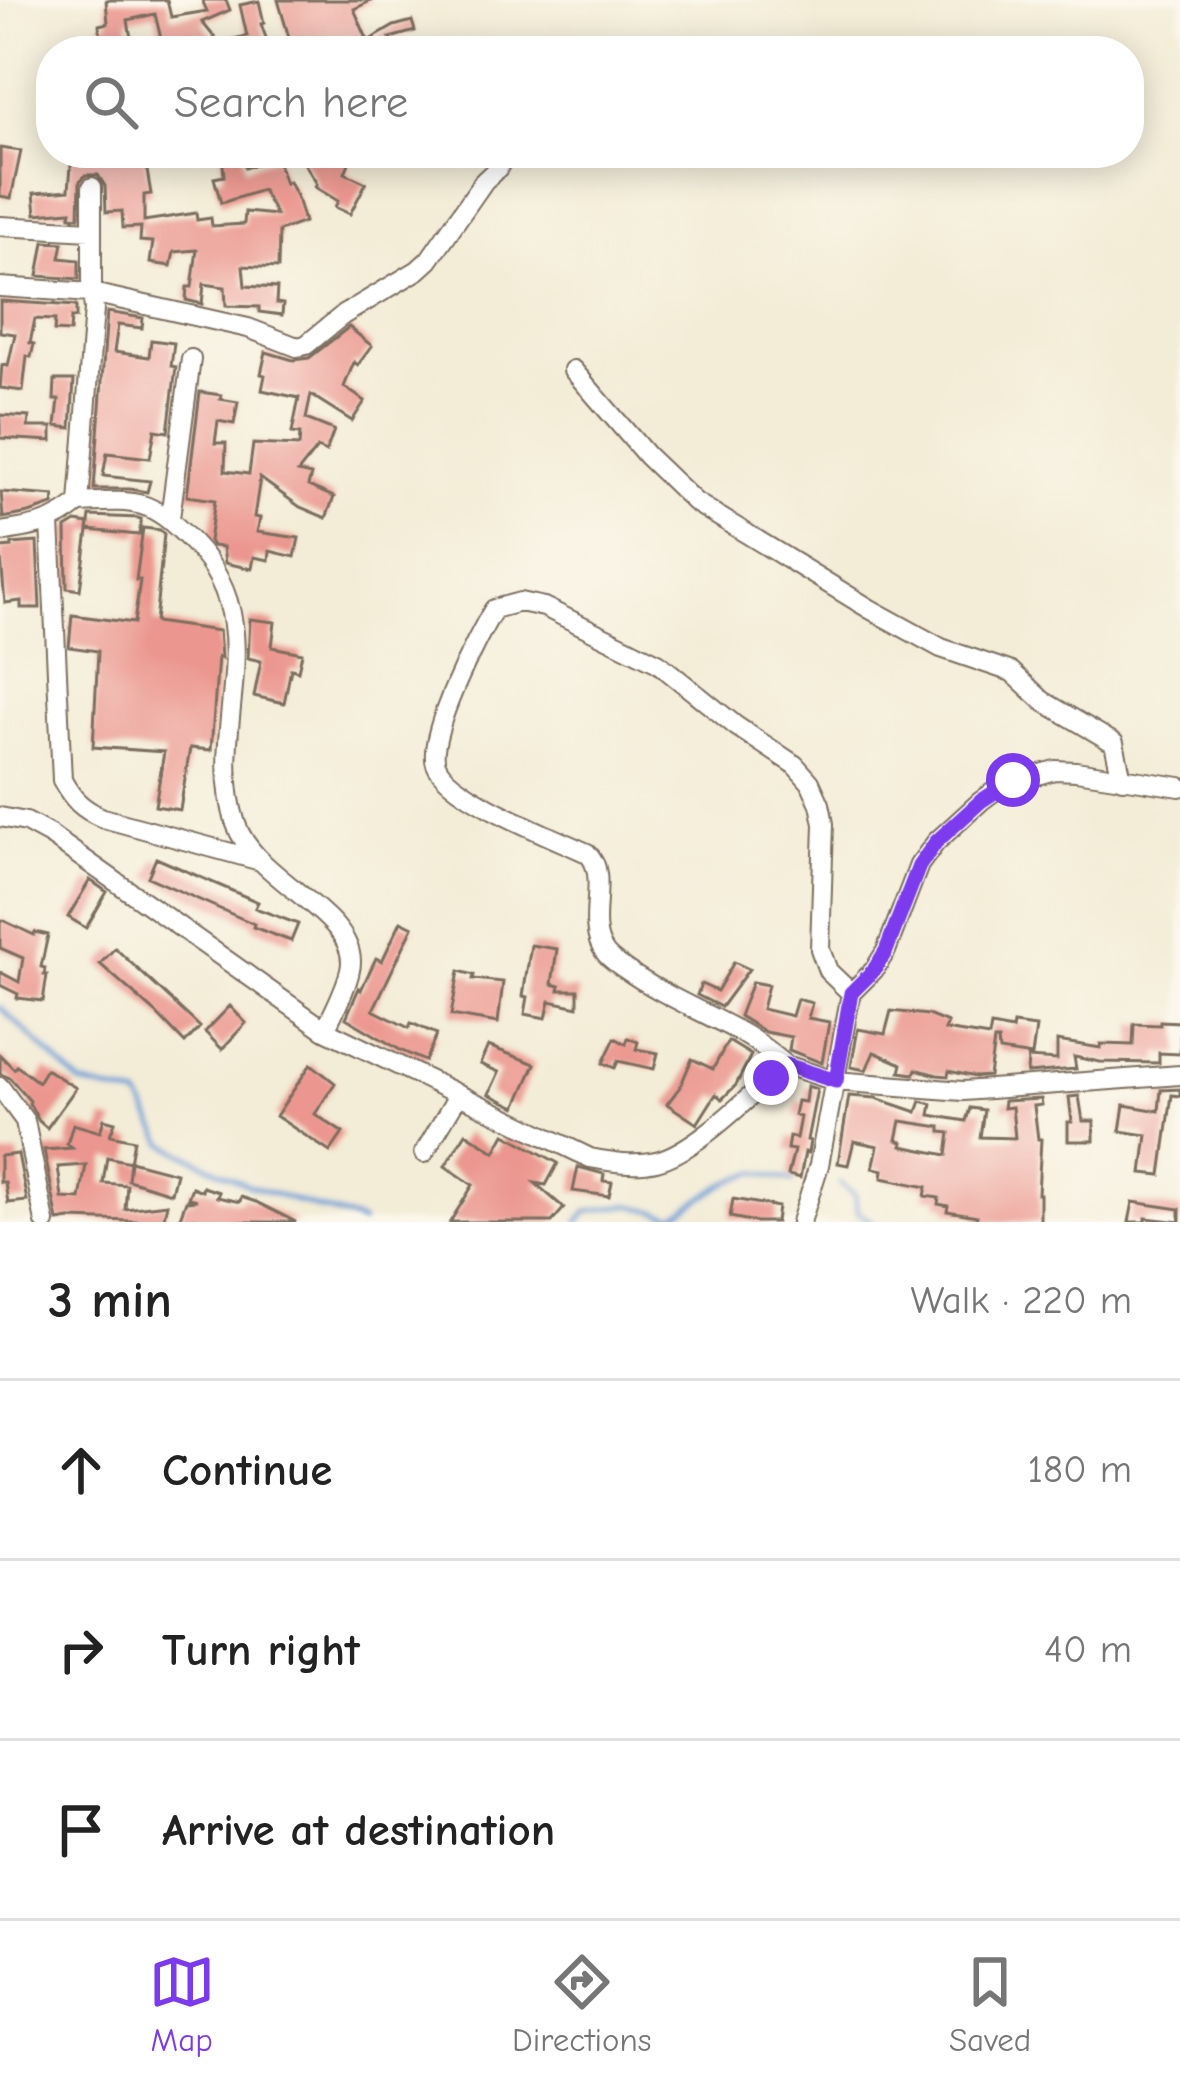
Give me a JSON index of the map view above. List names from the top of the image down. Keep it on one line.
{"page":{"search":"Search here","heading":["3 min","Walk · 220 m"],"list":[["Continue","180 m"],["Turn right","40 m"],"Arrive at destination"],"nav":["Map","Directions","Saved"]}}
